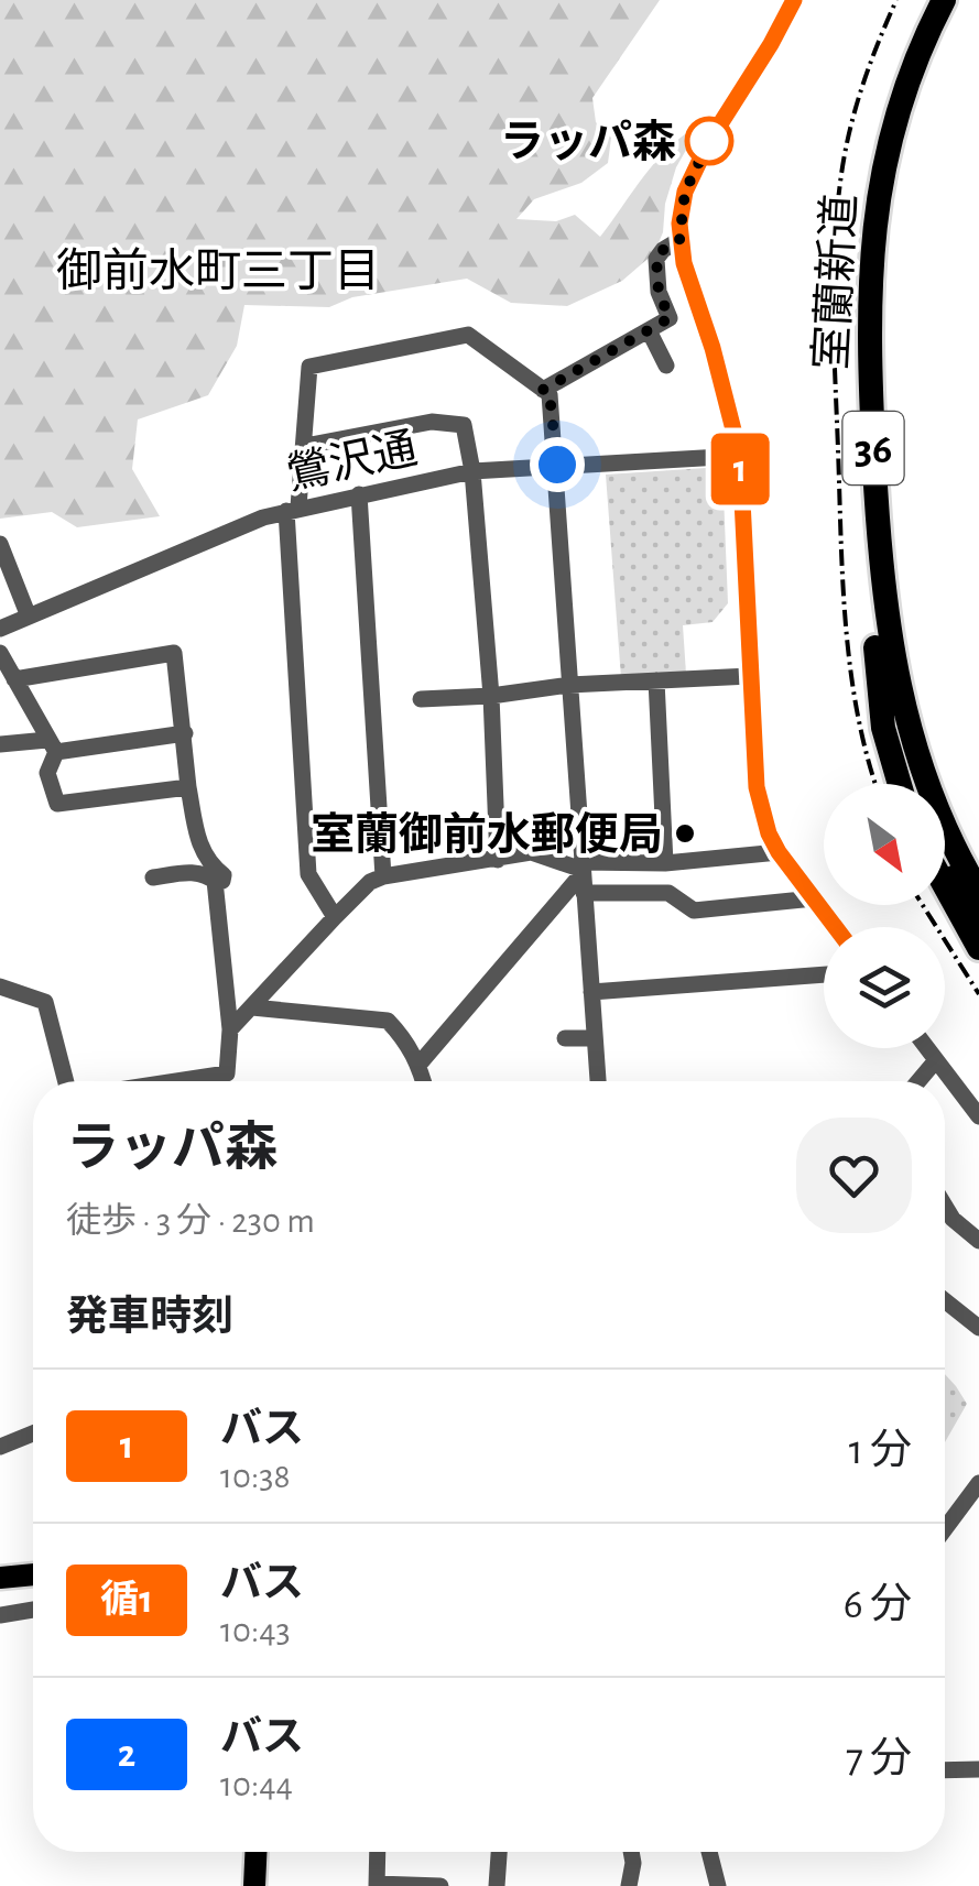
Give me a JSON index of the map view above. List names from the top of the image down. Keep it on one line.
{"streets":{"highway":["室蘭新道","36"],"street":["鶯沢通"]},"districts":["御前水町三丁目"],"places":["ラッパ森","室蘭御前水郵便局"],"lines":["bus line 1"],"north":"bottom right","page":{"on_map":"1","heading":[["ラッパ森","徒歩 · 3 分 · 230 m"],"発車時刻"],"list":[{"mark":"1","name":"バス","note":"10:38","value":"1 分"},{"mark":"循1","name":"バス","note":"10:43","value":"6 分"},{"mark":"2","name":"バス","note":"10:44","value":"7 分"}]}}
